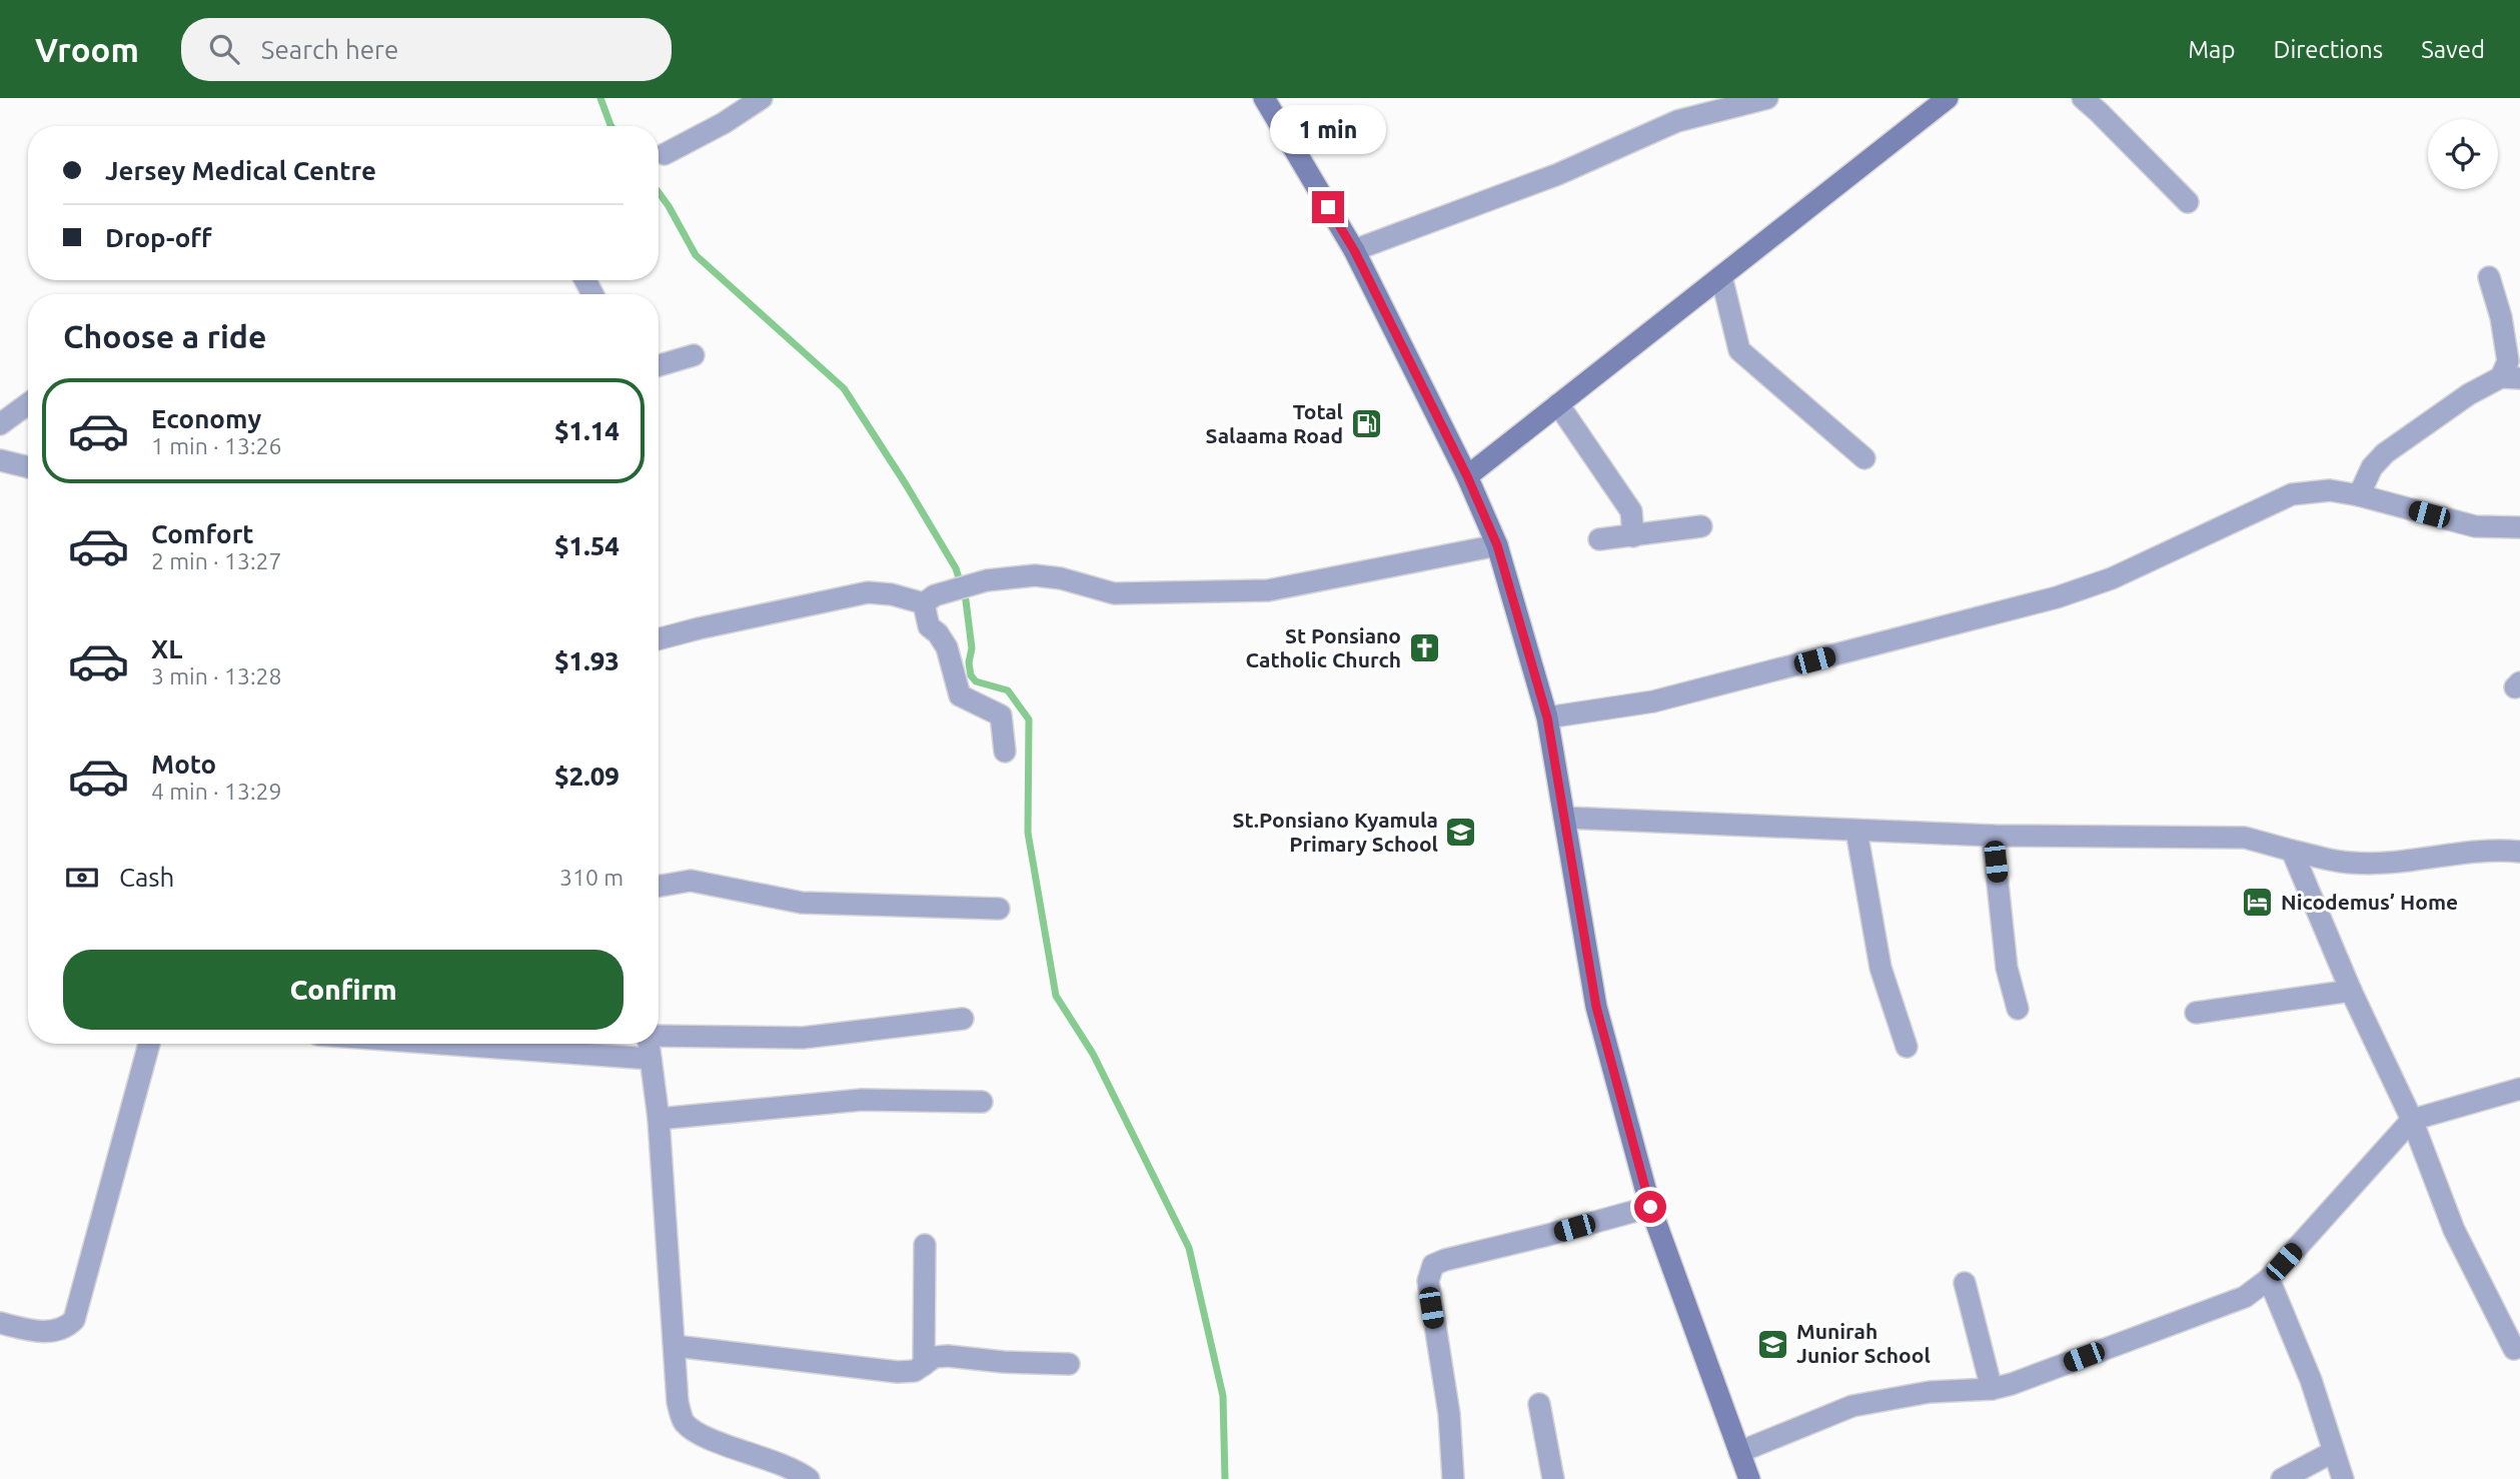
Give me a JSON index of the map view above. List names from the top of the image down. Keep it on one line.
{"places":{"fuel station":["Total Salaama Road"],"church":["St Ponsiano Catholic Church"],"school or university":["St.Ponsiano Kyamula Primary School","Munirah Junior School"],"hotel":["Nicodemus’ Home"]},"page":{"header":"Vroom","search":"Search here","nav":["Map","Directions","Saved"],"bubble":"1 min","banner":["Jersey Medical Centre","Drop-off"],"heading":"Choose a ride","list":[{"name":"Economy","note":"1 min · 13:26","value":"$1.14"},{"name":"Comfort","note":"2 min · 13:27","value":"$1.54"},{"name":"XL","note":"3 min · 13:28","value":"$1.93"},{"name":"Moto","note":"4 min · 13:29","value":"$2.09"}],"pay":["Cash","310 m"],"buttons":"Confirm"}}
